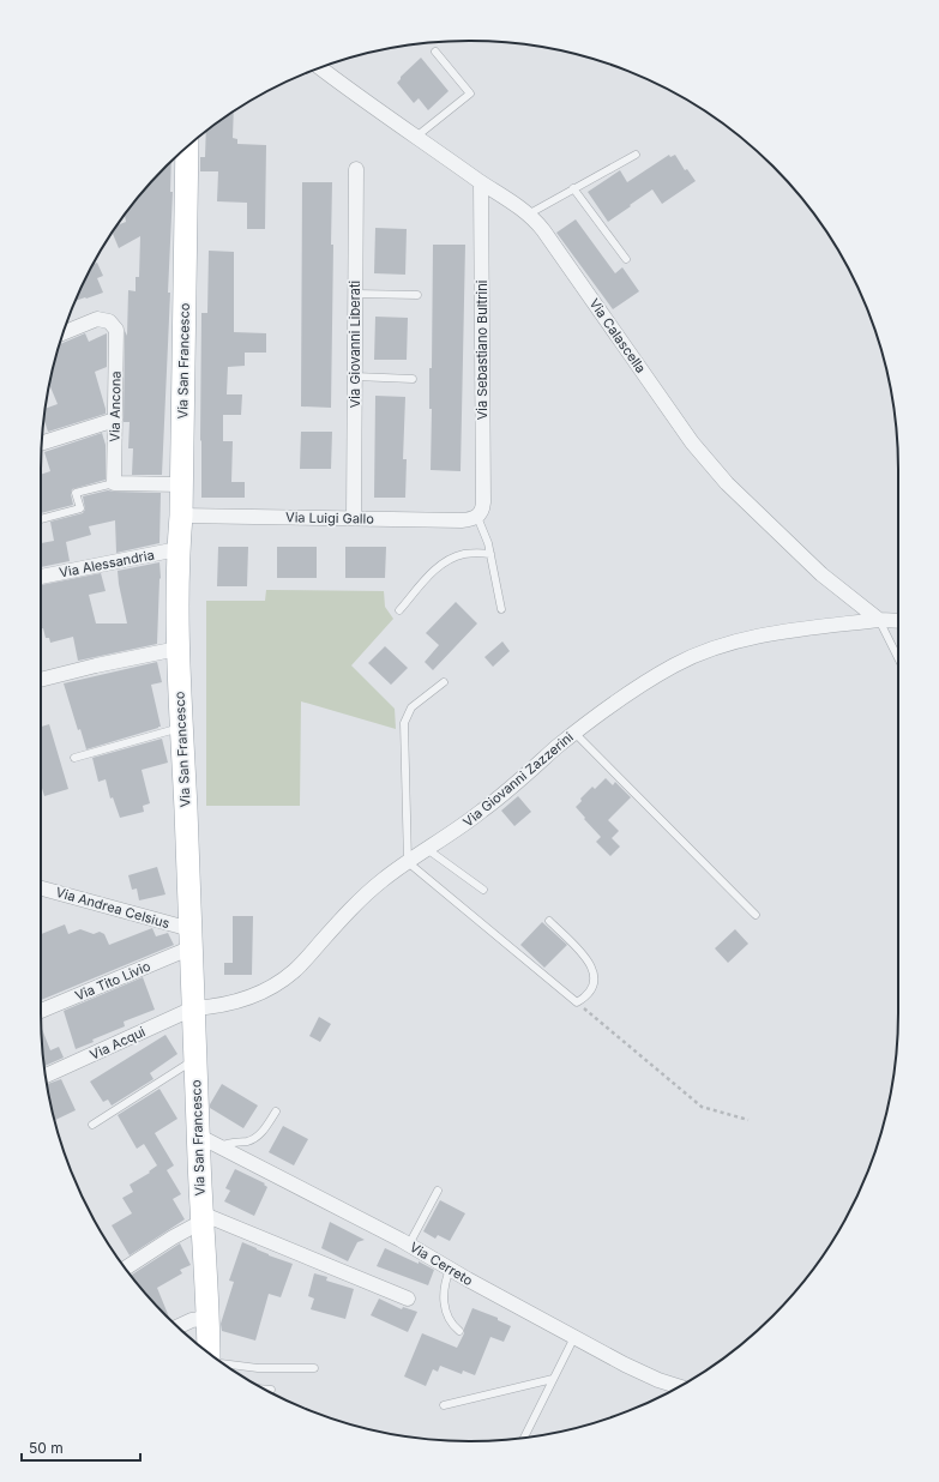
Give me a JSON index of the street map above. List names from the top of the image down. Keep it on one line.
{"streets":{"main road":["Via San Francesco"],"street":["Via Calascella","Via Giovanni Liberati","Via Sebastiano Bultrini","Via Ancona","Via Luigi Gallo","Via Alessandria","Via Giovanni Zazzerini","Via Andrea Celsius","Via Tito Livio","Via Acqui","Via Cerreto"]},"crossings":[["Via Calascella","Via Sebastiano Bultrini"],["Via Calascella","Via Giovanni Zazzerini"],["Via Giovanni Liberati","Via Luigi Gallo"],["Via Sebastiano Bultrini","Via Luigi Gallo"],["Via San Francesco","Via Luigi Gallo"],["Via San Francesco","Via Alessandria"],["Via San Francesco","Via Giovanni Zazzerini"],["Via San Francesco","Via Andrea Celsius"],["Via San Francesco","Via Tito Livio"],["Via San Francesco","Via Acqui"],["Via San Francesco","Via Cerreto"],["Via Giovanni Zazzerini","Via Acqui"],["Via Andrea Celsius","Via Tito Livio"]],"scale_bar":"50 m"}
